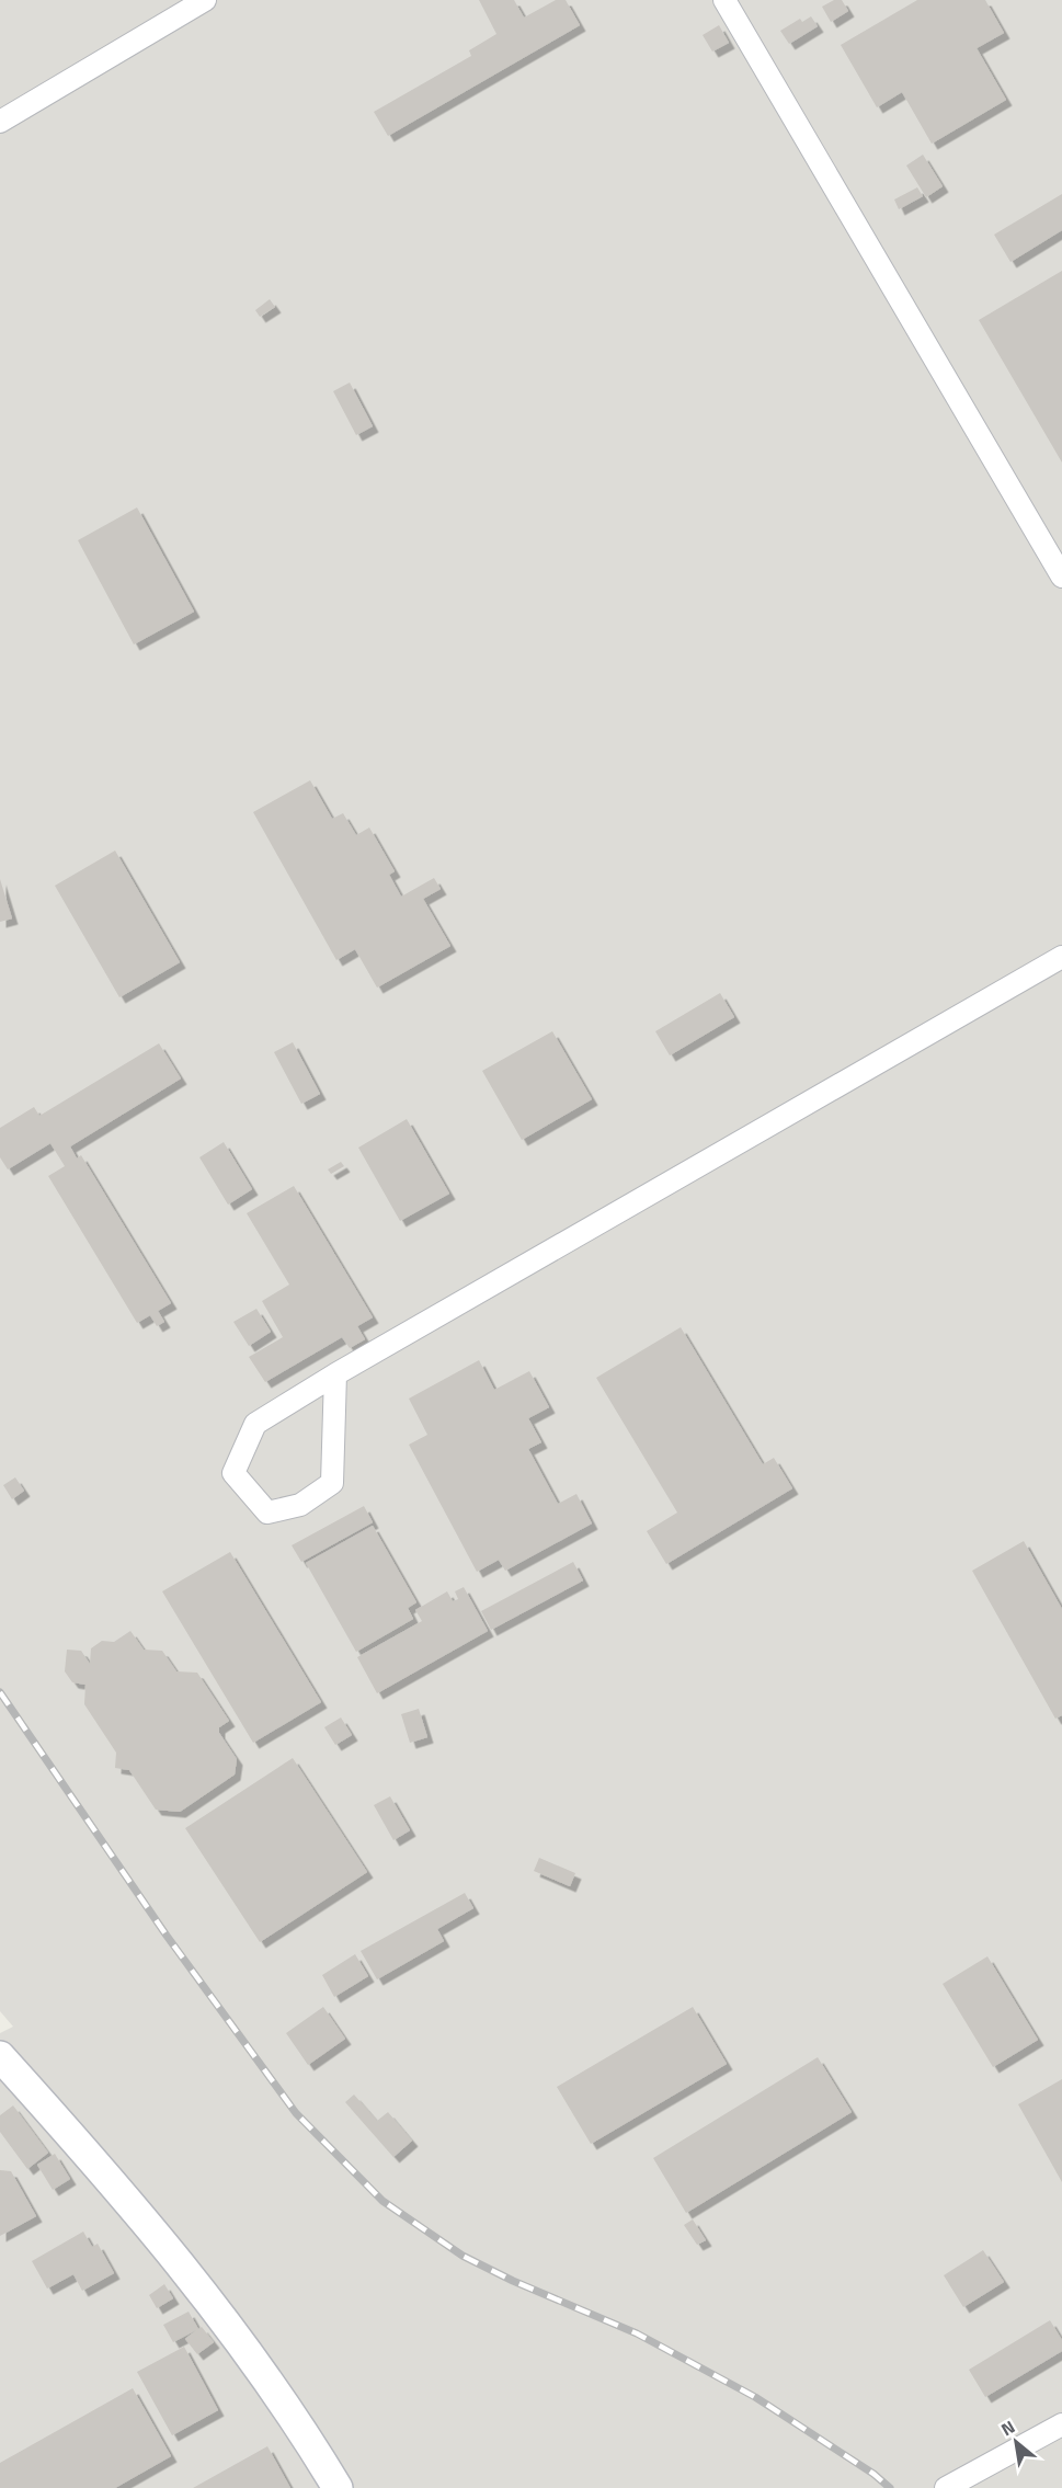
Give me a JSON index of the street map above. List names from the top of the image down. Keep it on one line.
{"north":"top left"}
